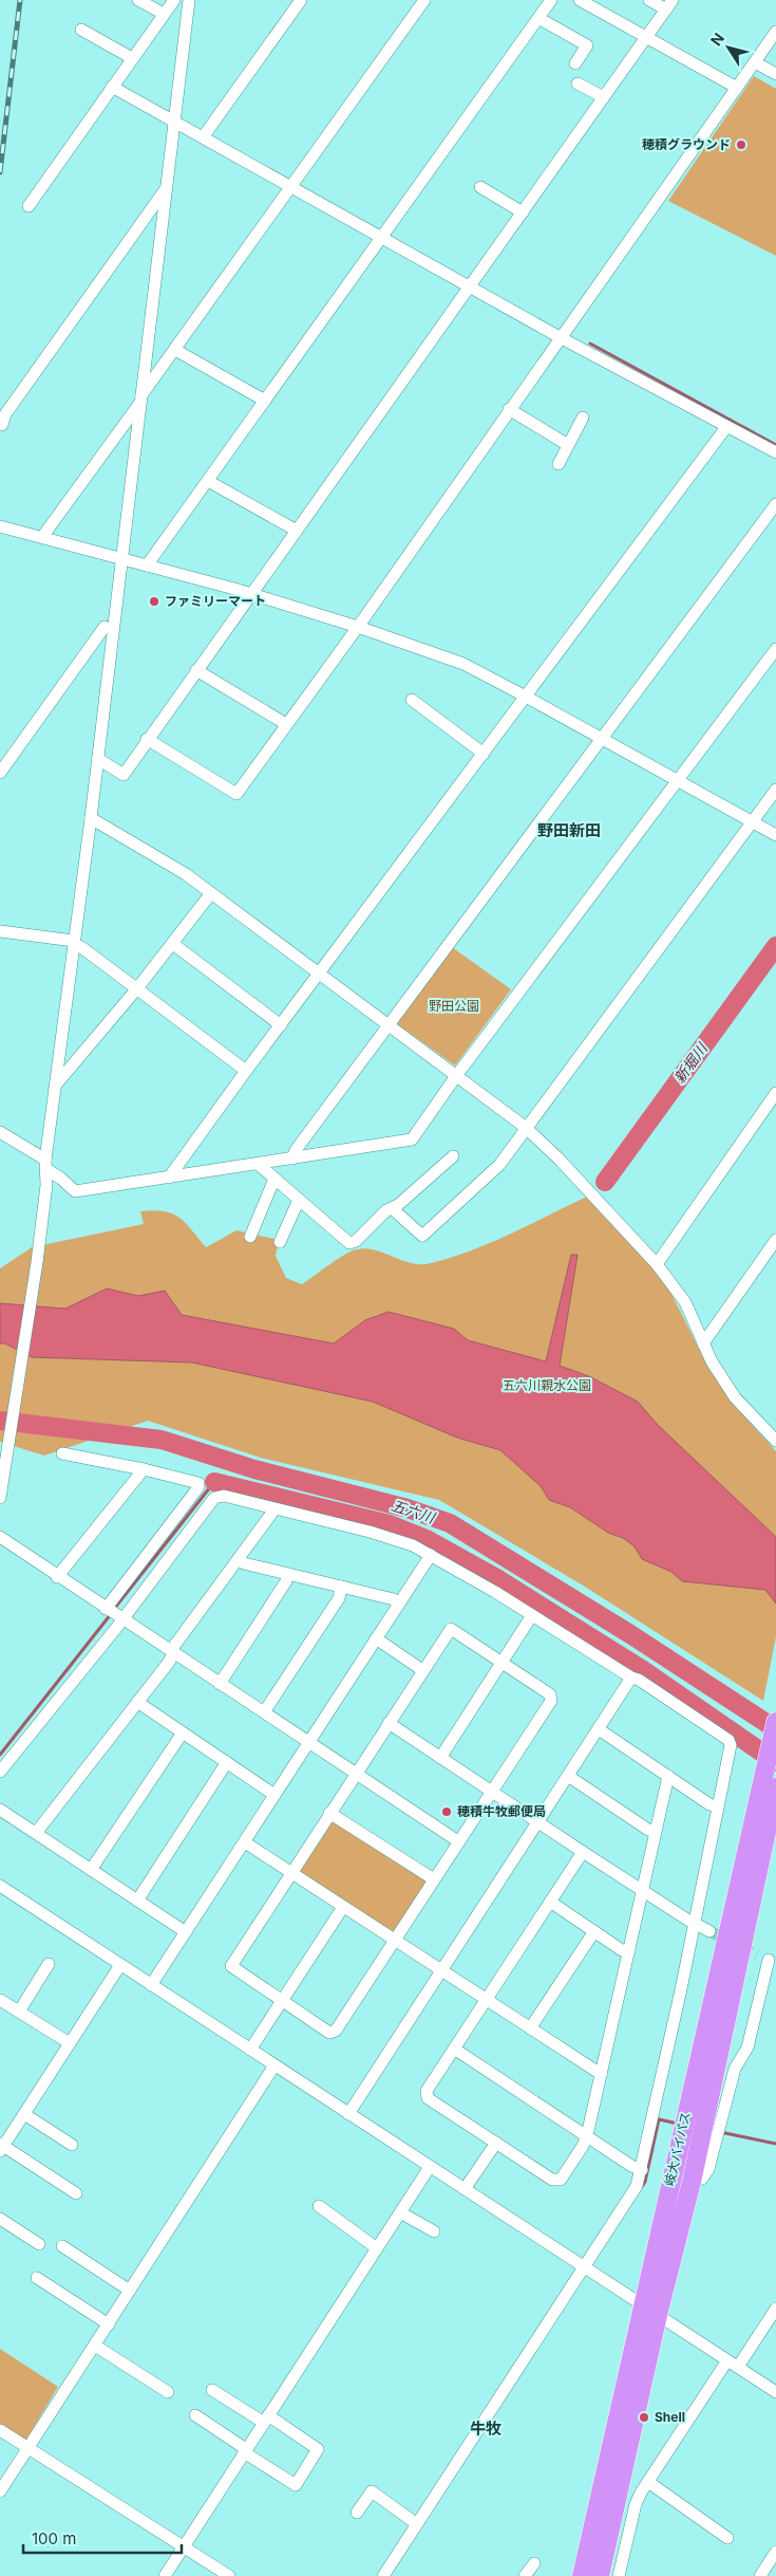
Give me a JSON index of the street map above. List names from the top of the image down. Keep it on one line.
{"streets":{"highway":["岐大バイパス"]},"districts":["野田新田","牛牧"],"water":["新堀川","五六川"],"parks":["野田公園","五六川親水公園"],"places":["穂積グラウンド","ファミリーマート","穂積牛牧郵便局","Shell"],"scale_bar":"100 m","north":"top left"}
